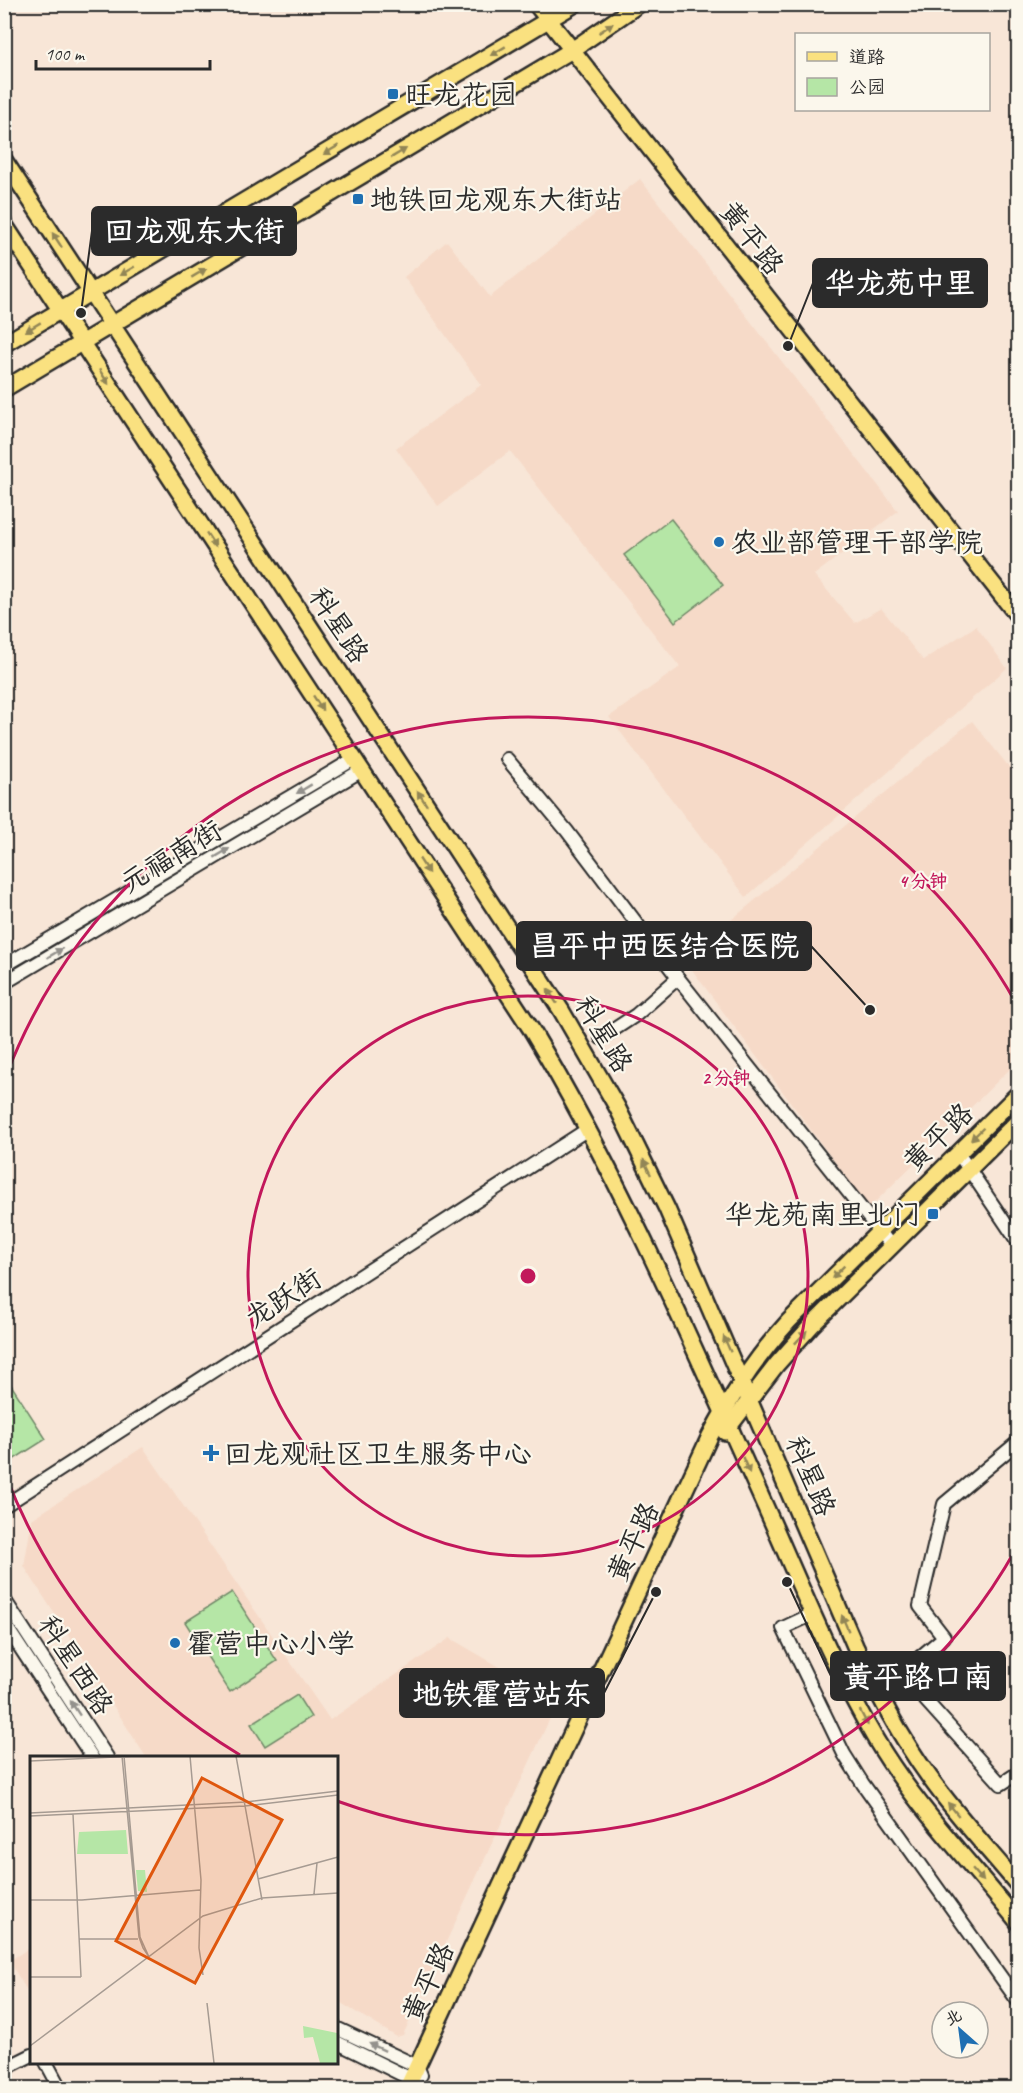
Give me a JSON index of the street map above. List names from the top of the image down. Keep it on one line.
{"streets":{"main road":["黄平路","科星路"],"street":["元福南街","龙跃街","科星西路"]},"crossings":[["黄平路","科星路"],["科星路","元福南街"],["科星路","龙跃街"]],"places":{"transit":["旺龙花园","地铁回龙观东大街站","华龙苑南里北门"],"other":["回龙观东大街","华龙苑中里","农业部管理干部学院","昌平中西医结合医院","黄平路口南","地铁霍营站东","霍营中心小学"],"health":["回龙观社区卫生服务中心"]},"legend":["道路","公园"],"scale_bar":"100 m","north":"top left","rings":["4 分钟","2 分钟"]}
